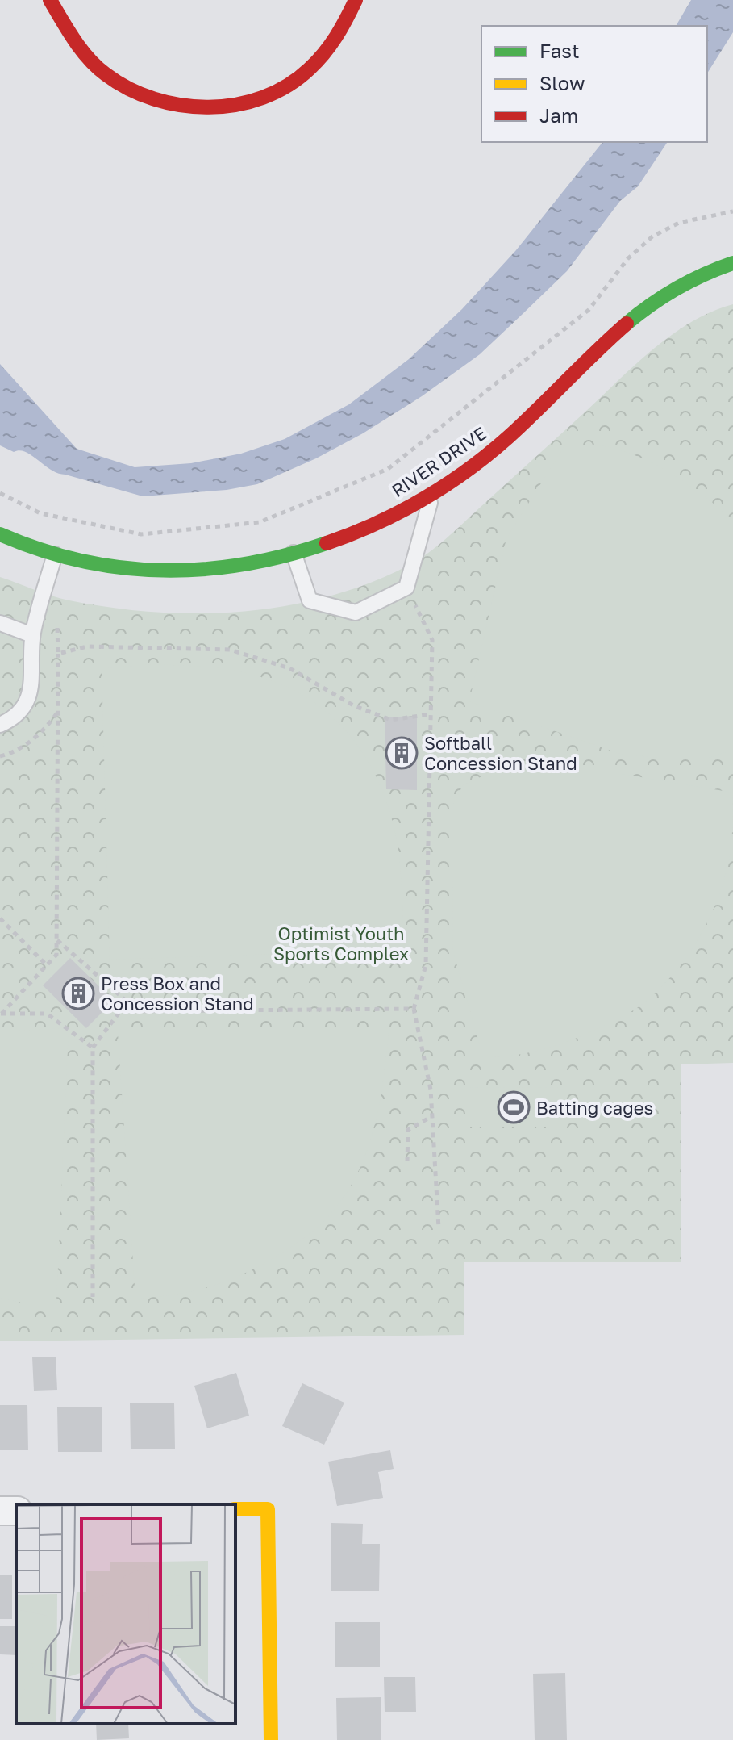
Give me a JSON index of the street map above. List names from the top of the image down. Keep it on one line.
{"streets":{"street":["RIVER DRIVE"]},"parks":["Optimist Youth Sports Complex"],"places":{"building":["Softball Concession Stand","Press Box and Concession Stand"],"sports":["Batting cages"]},"legend":["Fast","Slow","Jam"]}
